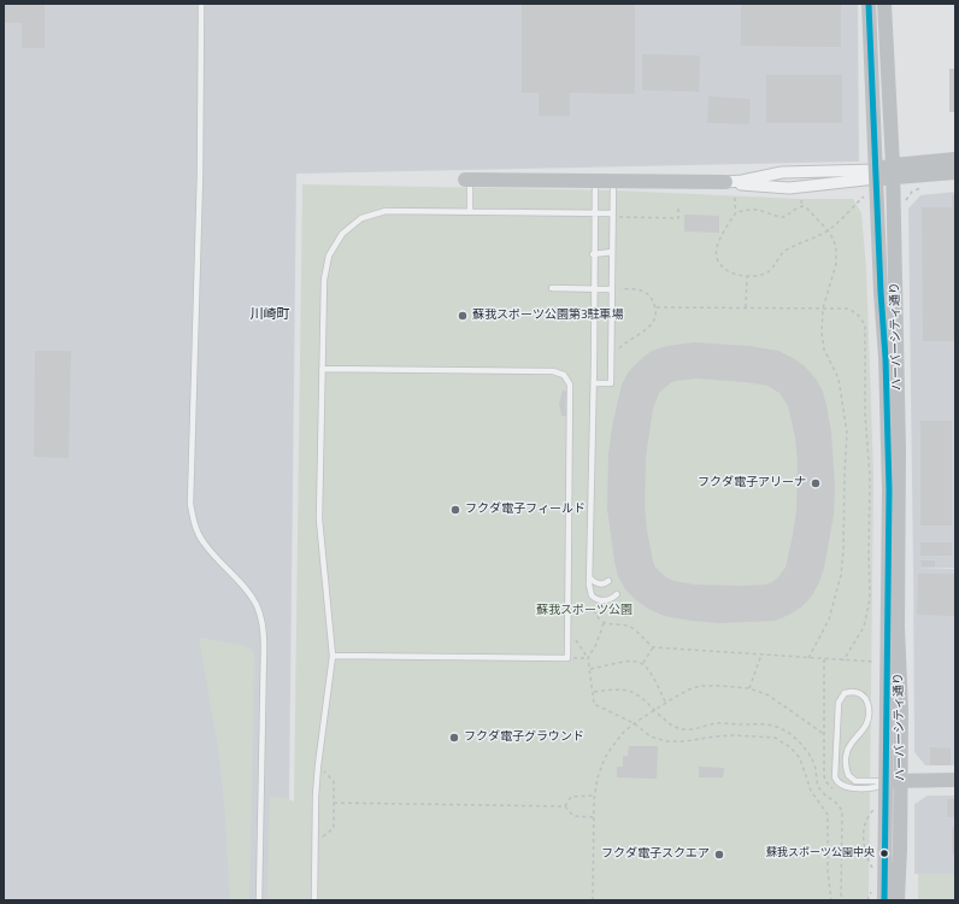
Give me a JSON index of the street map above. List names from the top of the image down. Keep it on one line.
{"streets":{"street":["ハーバーシティ通り"]},"districts":["川崎町"],"parks":["蘇我スポーツ公園"],"places":["蘇我スポーツ公園第3駐車場","フクダ電子アリーナ","フクダ電子フィールド","フクダ電子グラウンド","蘇我スポーツ公園中央","フクダ電子スクエア"]}
